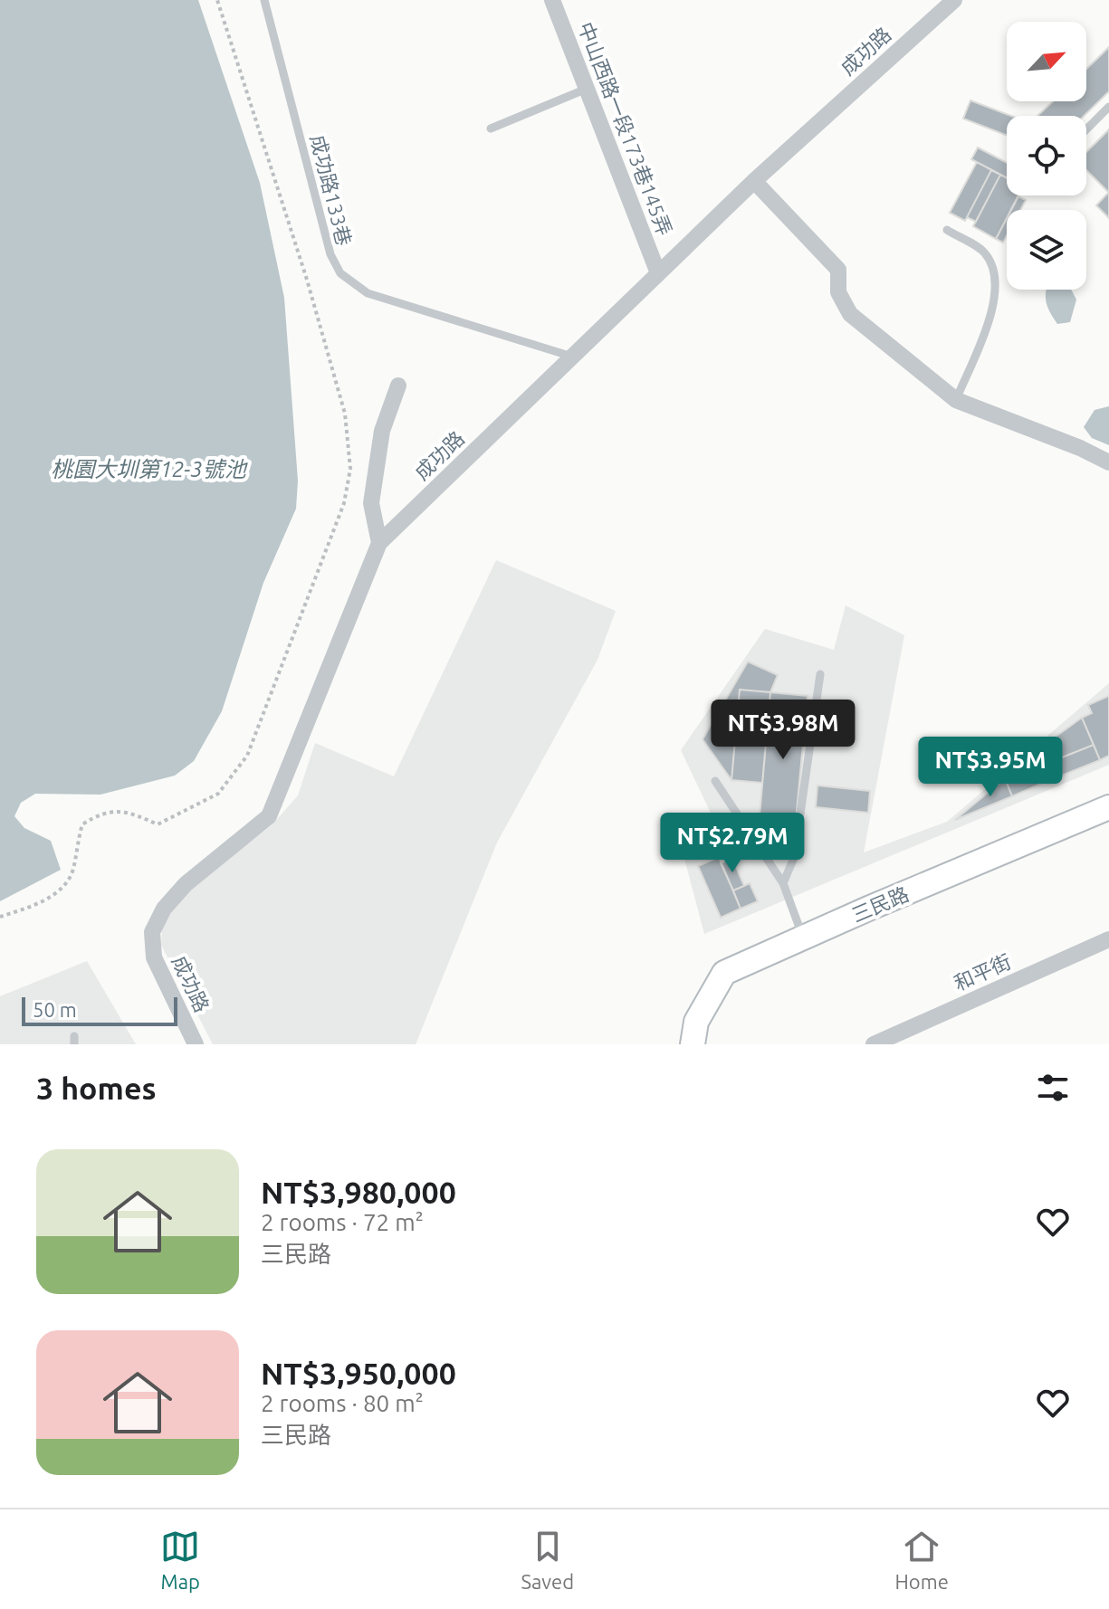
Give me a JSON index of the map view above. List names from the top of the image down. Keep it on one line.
{"streets":{"street":["成功路","中山西路一段173巷145弄","三民路","和平街"],"lane":["成功路133巷"]},"crossings":[["成功路","中山西路一段173巷145弄"],["成功路","成功路133巷"]],"water":["桃園大圳第12-3號池"],"scale_bar":"50 m","north":"top right","page":{"price":["NT$3.98M","NT$3.95M","NT$2.79M"],"scale":"50 m","heading":"3 homes","list":[{"name":"NT$3,980,000","note":"2 rooms · 72 m² · 三民路"},{"name":"NT$3,950,000","note":"2 rooms · 80 m² · 三民路"}],"tabs":["Map","Saved","Home"]}}
